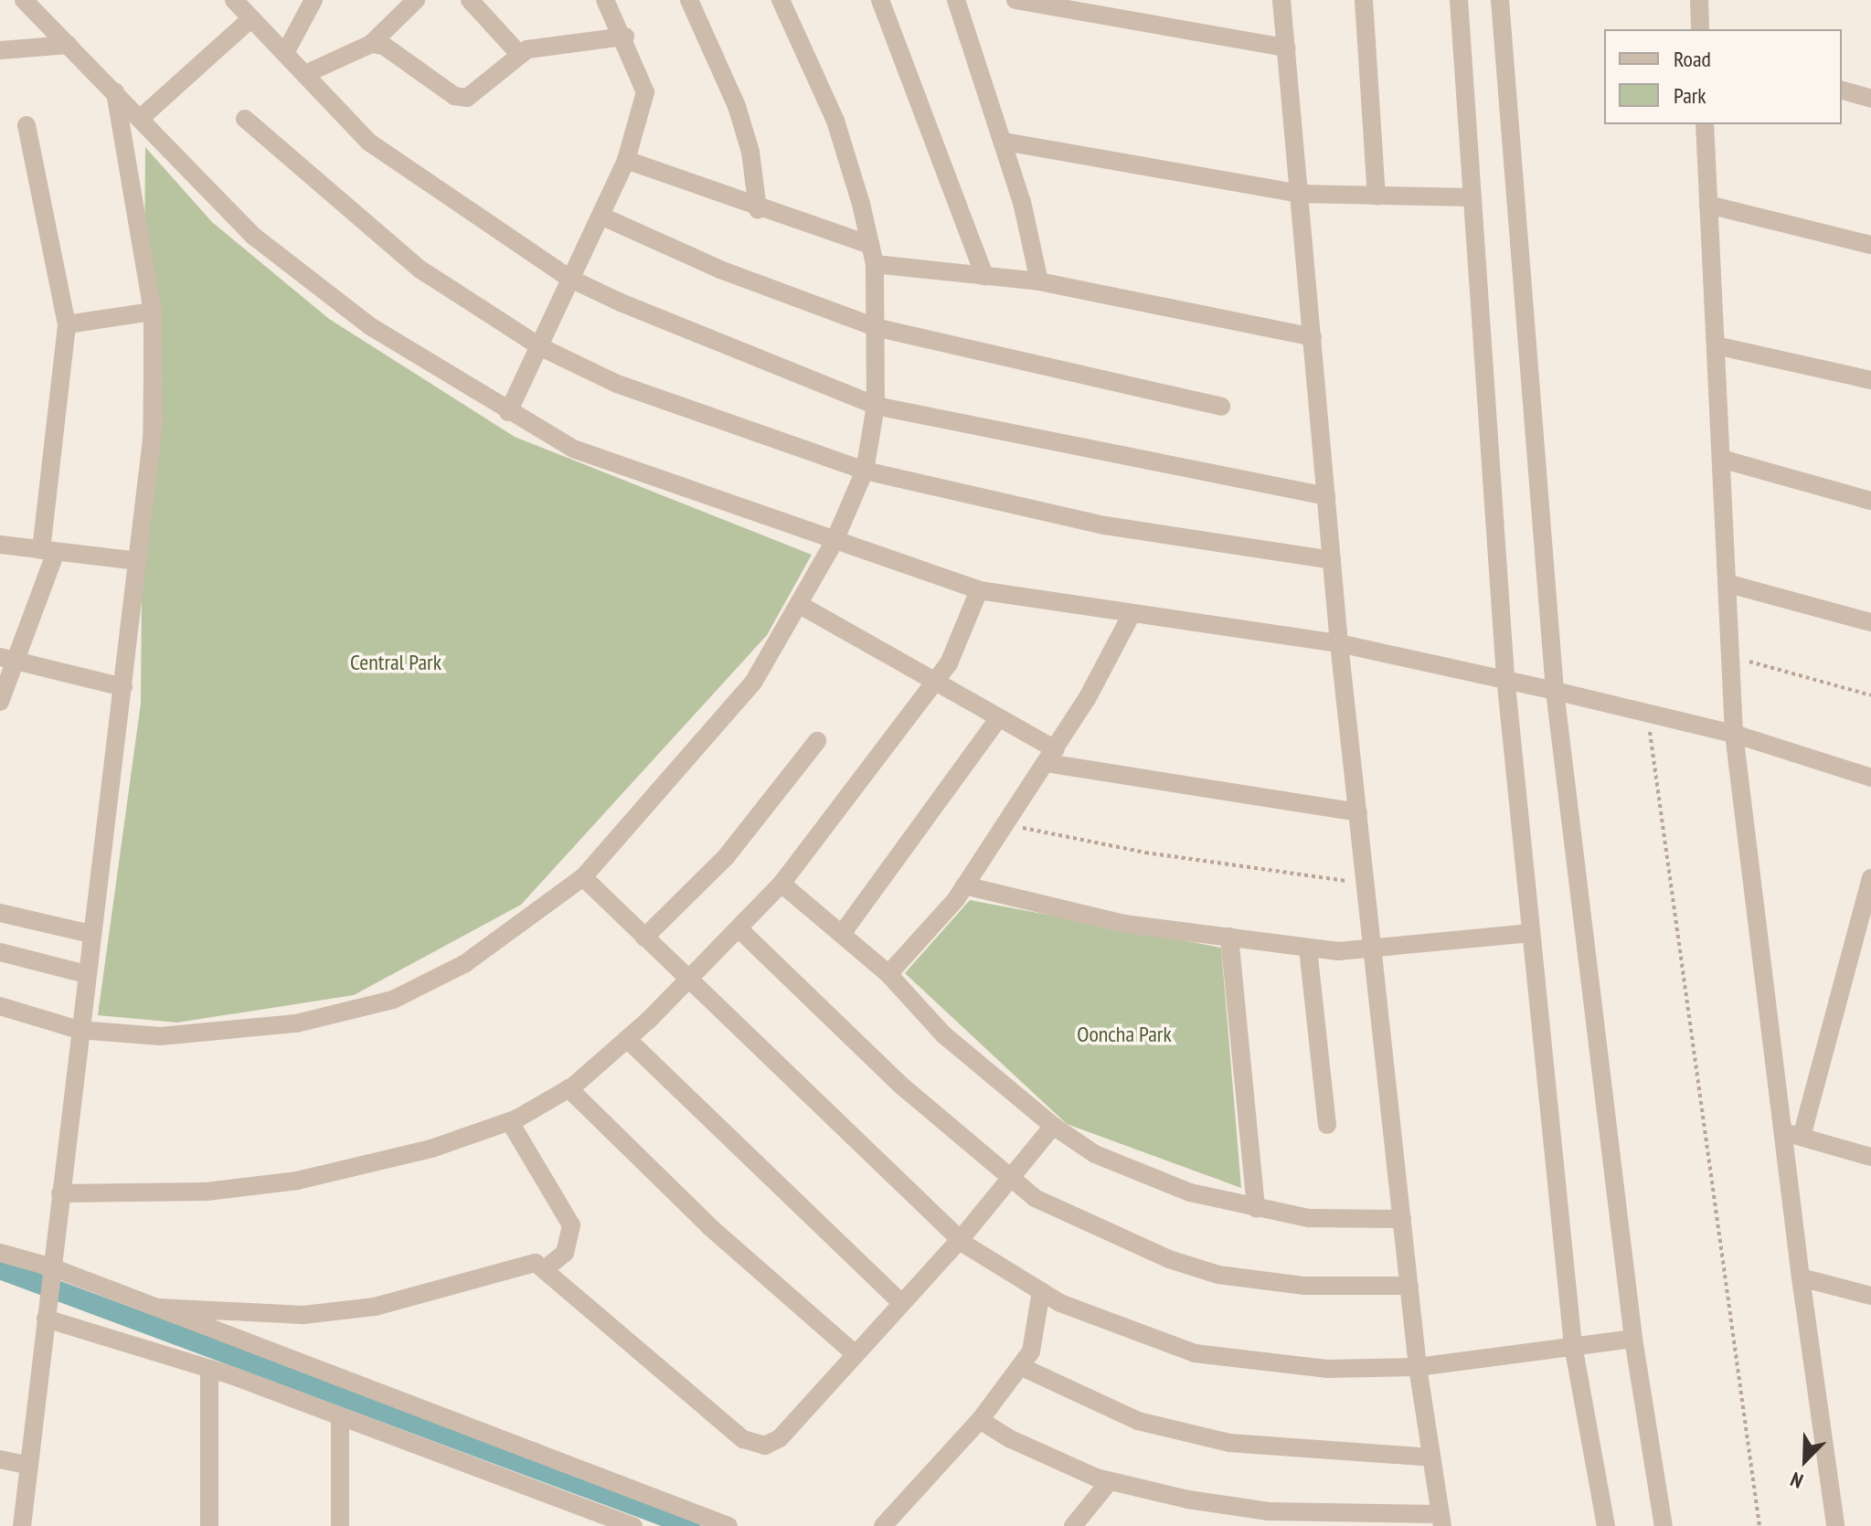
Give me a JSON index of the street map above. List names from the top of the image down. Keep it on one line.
{"parks":["Central Park","Ooncha Park"],"legend":["Road","Park"],"north":"bottom left"}
